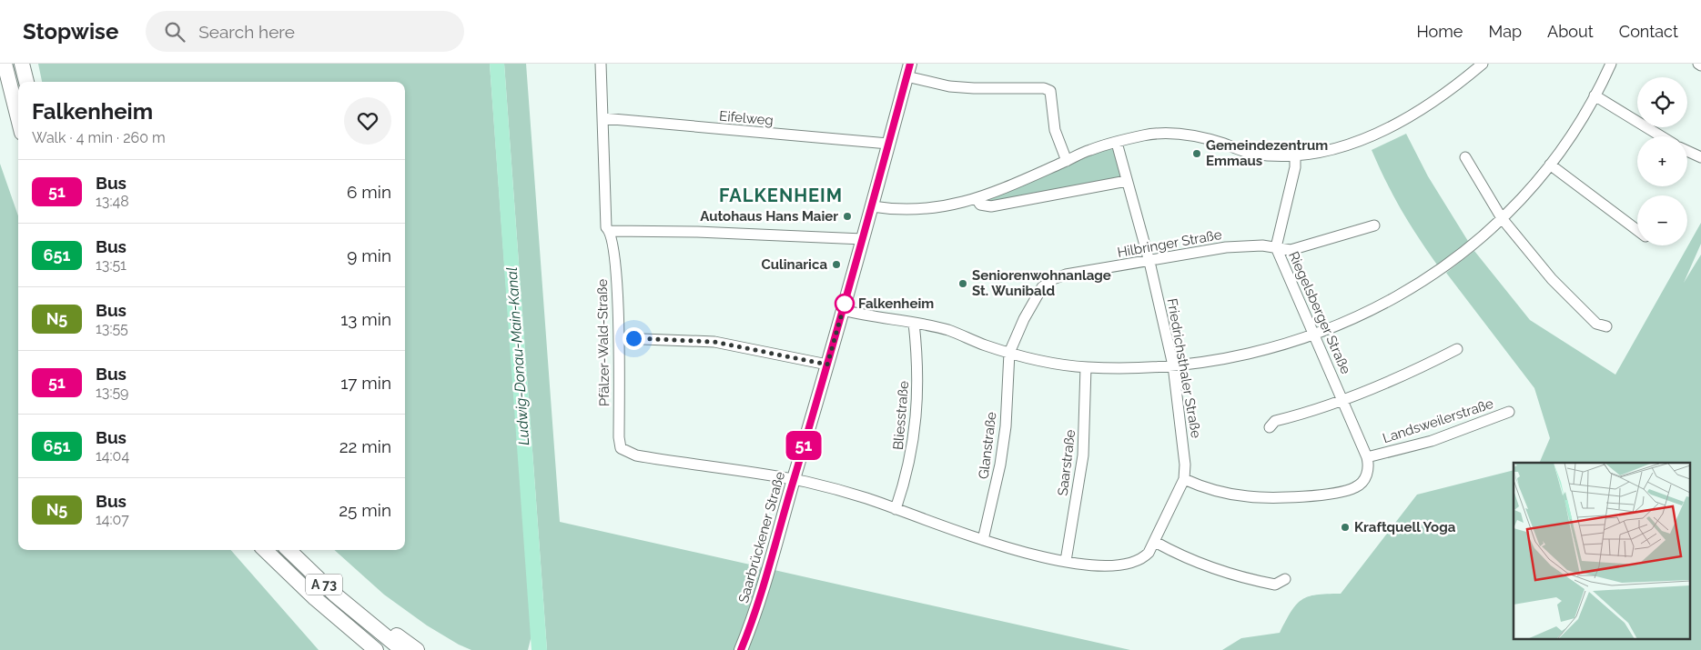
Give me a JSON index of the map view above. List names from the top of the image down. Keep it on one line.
{"streets":{"highway":["A 73"],"main road":["Saarbrückener Straße"],"street":["Eifelweg","Hilbringer Straße","Riegelsberger Straße","Pfälzer-Wald-Straße","Friedrichsthaler Straße","Bliesstraße","Landsweilerstraße","Glanstraße","Saarstraße"]},"crossings":[["Eifelweg","Pfälzer-Wald-Straße"],["Eifelweg","Saarbrückener Straße"],["Hilbringer Straße","Riegelsberger Straße"],["Hilbringer Straße","Friedrichsthaler Straße"],["Hilbringer Straße","Glanstraße"],["Riegelsberger Straße","Landsweilerstraße"],["Pfälzer-Wald-Straße","Friedrichsthaler Straße"],["Pfälzer-Wald-Straße","Saarbrückener Straße"],["Friedrichsthaler Straße","Bliesstraße"],["Friedrichsthaler Straße","Glanstraße"],["Friedrichsthaler Straße","Saarstraße"],["Friedrichsthaler Straße","Saarbrückener Straße"]],"districts":["FALKENHEIM"],"water":["Ludwig-Donau-Main-Kanal"],"places":["Gemeindezentrum Emmaus","Autohaus Hans Maier","Culinarica","Seniorenwohnanlage St. Wunibald","Falkenheim","Kraftquell Yoga"],"lines":["bus line 51"],"page":{"header":"Stopwise","search":"Search here","nav":["Home","Map","About","Contact"],"on_map":"51","map_buttons":["+","−"],"heading":["Falkenheim","Walk · 4 min · 260 m"],"list":[{"mark":"51","name":"Bus","note":"13:48","value":"6 min"},{"mark":"651","name":"Bus","note":"13:51","value":"9 min"},{"mark":"N5","name":"Bus","note":"13:55","value":"13 min"},{"mark":"51","name":"Bus","note":"13:59","value":"17 min"},{"mark":"651","name":"Bus","note":"14:04","value":"22 min"},{"mark":"N5","name":"Bus","note":"14:07","value":"25 min"}]}}
